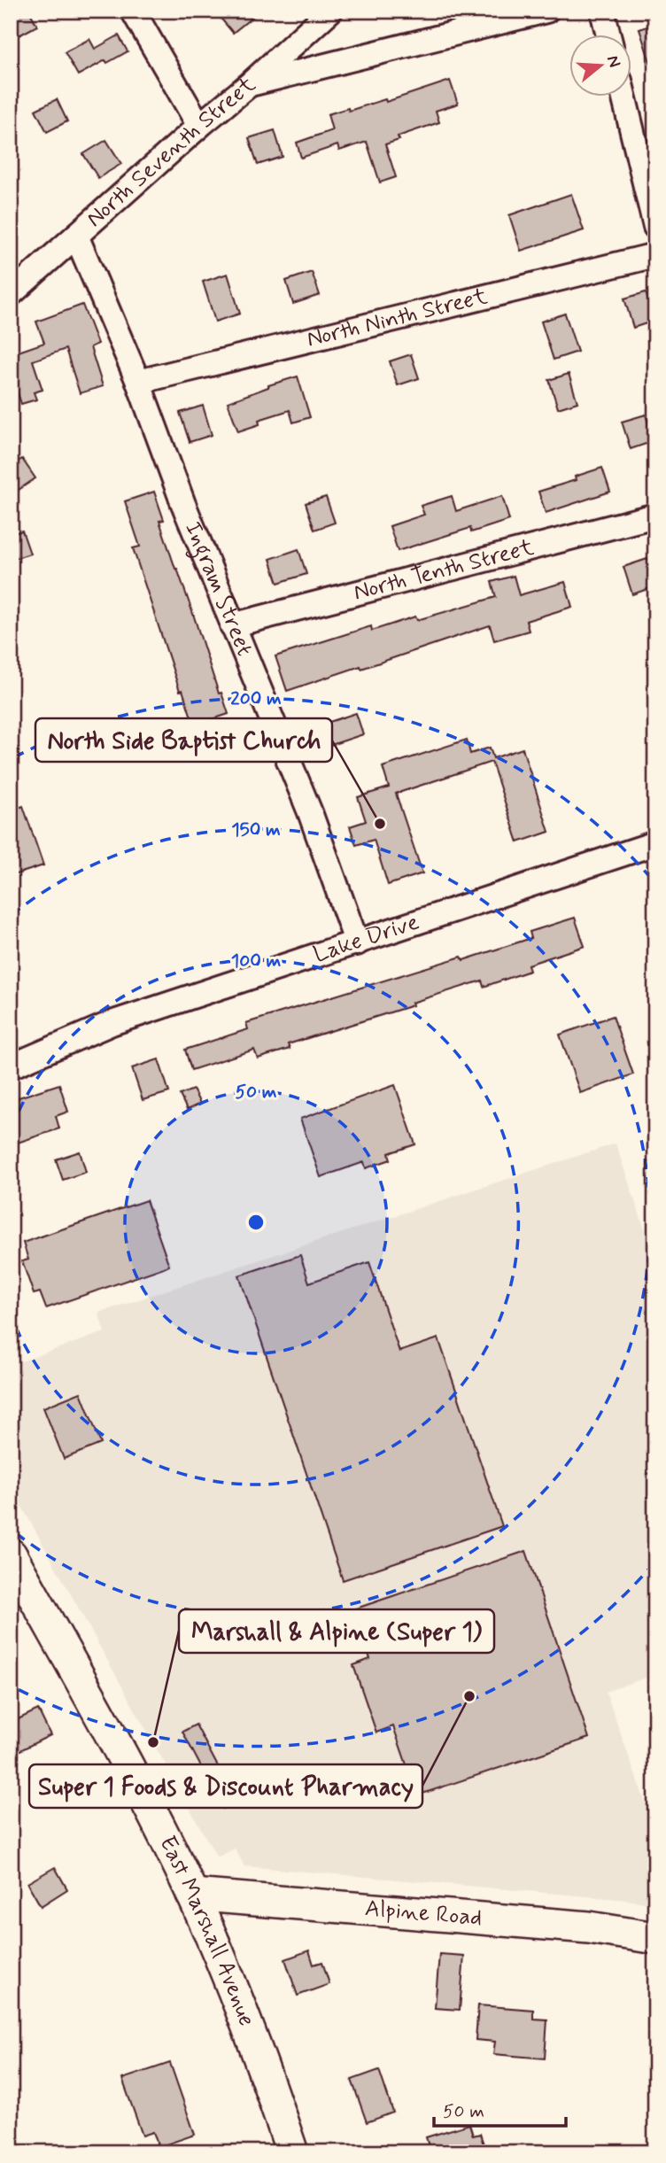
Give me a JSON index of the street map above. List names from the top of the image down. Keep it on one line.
{"streets":{"main road":["Alpine Road","East Marshall Avenue"],"street":["North Seventh Street","North Ninth Street","North Tenth Street","Ingram Street","Lake Drive"]},"crossings":[["North Seventh Street","Ingram Street"],["North Ninth Street","Ingram Street"],["North Tenth Street","Ingram Street"],["Ingram Street","Lake Drive"],["Alpine Road","East Marshall Avenue"]],"places":["North Side Baptist Church","Super 1 Foods & Discount Pharmacy","Marshall & Alpine (Super 1)"],"scale_bar":"50 m","north":"right","rings":["200 m","150 m","100 m","50 m"]}
